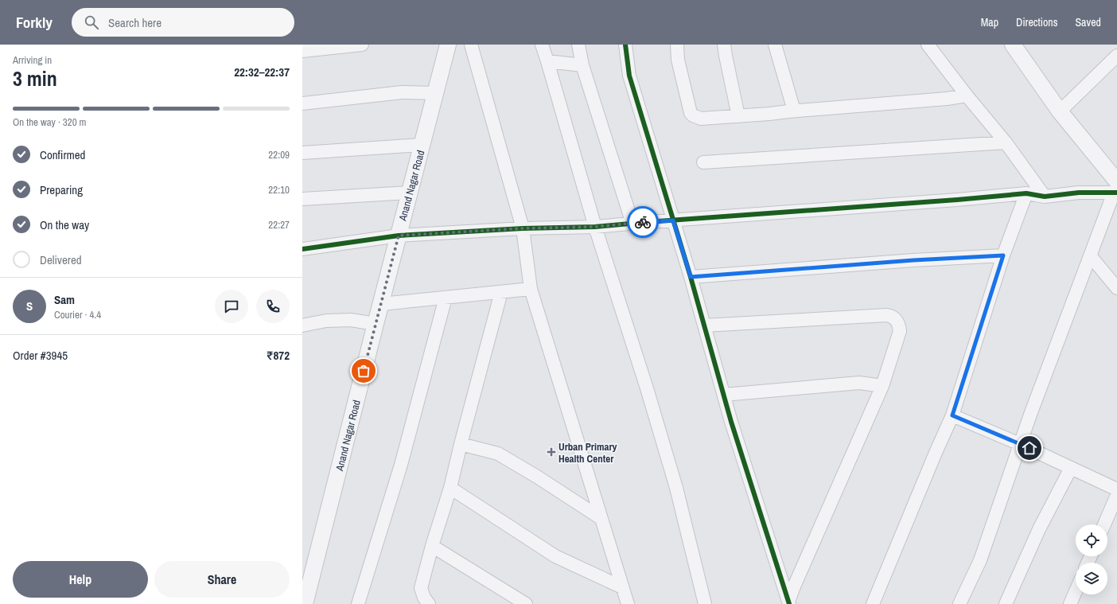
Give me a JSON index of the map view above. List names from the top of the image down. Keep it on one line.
{"streets":{"street":["Anand Nagar Road"]},"places":{"health":["Urban Primary Health Center"]},"page":{"header":"Forkly","search":"Search here","nav":["Map","Directions","Saved"],"heading":["3 min","Arriving in","22:32–22:37"],"panel":["Sam","Courier · 4.4","Order #3945","₹872"],"bar":"On the way · 320 m","list":[["Confirmed","22:09"],["Preparing","22:10"],["On the way","22:27"],"Delivered"],"round":"S","buttons":["Help","Share"]}}
